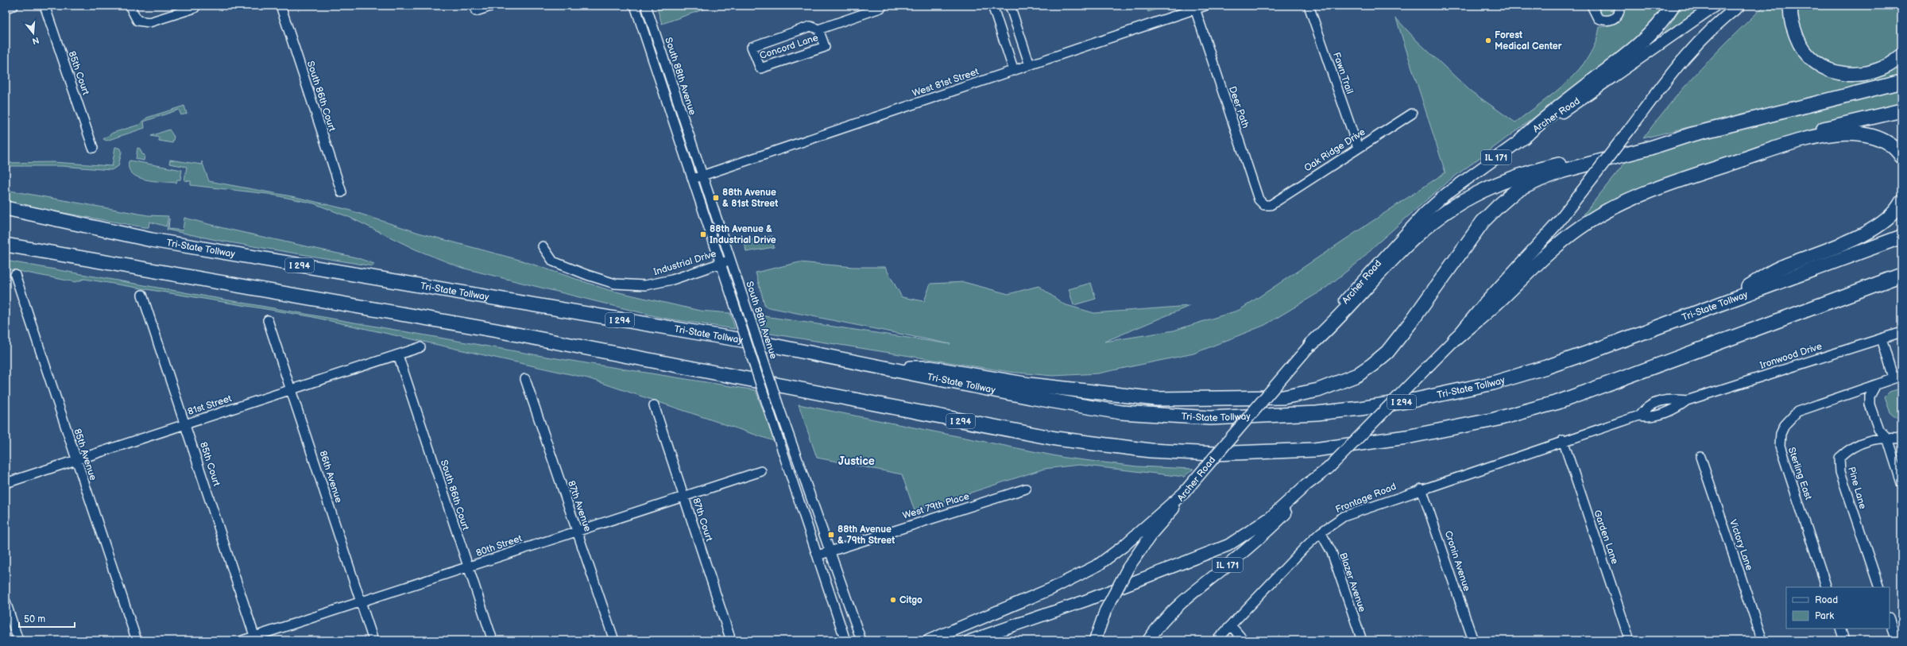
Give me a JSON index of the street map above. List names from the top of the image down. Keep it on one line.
{"streets":{"highway":["Tri-State Tollway","I 294"],"main road":["Archer Road","IL 171"],"street":["Concord Lane","85th Court","Fawn Trail","South 88th Avenue","West 81st Street","South 86th Court","Deer Path","Oak Ridge Drive","Industrial Drive","Ironwood Drive","81st Street","85th Avenue","Sterling East","86th Avenue","Pine Lane","Frontage Road","87th Avenue","West 79th Place","87th Court","Garden Lane","Victory Lane","80th Street","Cronin Avenue","Blazer Avenue"]},"crossings":[["85th Court","81st Street"],["85th Court","80th Street"],["Fawn Trail","Oak Ridge Drive"],["South 88th Avenue","West 81st Street"],["South 88th Avenue","Industrial Drive"],["South 88th Avenue","West 79th Place"],["West 81st Street","Deer Path"],["South 86th Court","81st Street"],["South 86th Court","80th Street"],["Deer Path","Oak Ridge Drive"],["Ironwood Drive","Frontage Road"],["Ironwood Drive","Garden Lane"],["81st Street","85th Avenue"],["81st Street","86th Avenue"],["86th Avenue","80th Street"],["Frontage Road","Garden Lane"],["Frontage Road","Cronin Avenue"],["Frontage Road","Blazer Avenue"],["87th Avenue","80th Street"],["87th Court","80th Street"]],"districts":["Justice"],"places":{"other":["Forest Medical Center","Citgo"],"transit":["88th Avenue & 81st Street","88th Avenue & Industrial Drive","88th Avenue & 79th Street"]},"legend":["Road","Park"],"scale_bar":"50 m","north":"bottom"}
